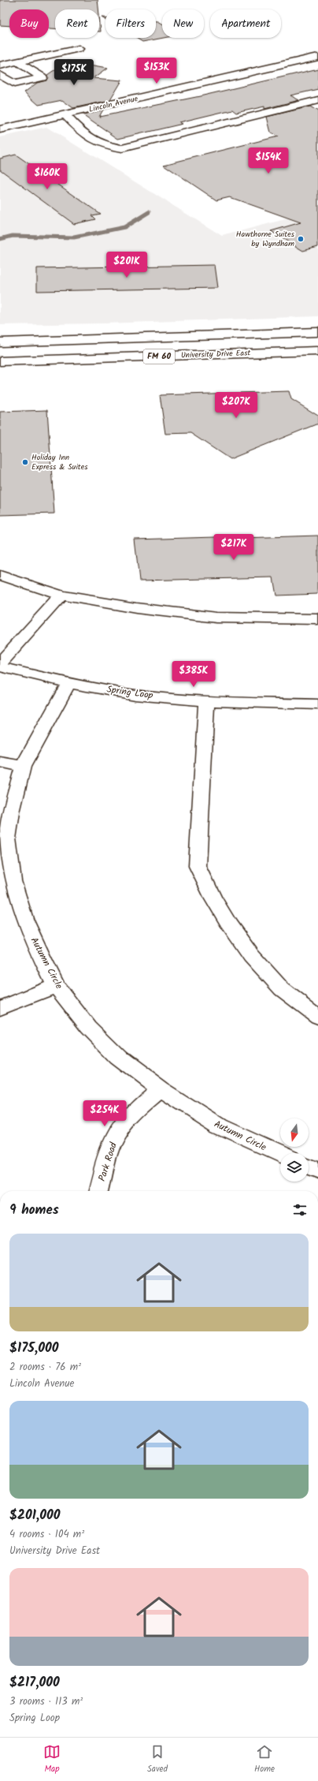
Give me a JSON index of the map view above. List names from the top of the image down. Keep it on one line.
{"streets":{"street":["Lincoln Avenue","University Drive East","FM 60","Spring Loop","Autumn Circle","Park Road"]},"crossings":[["Spring Loop","Autumn Circle"],["Autumn Circle","Park Road"]],"places":["Hawthorne Suites by Wyndham","Holiday Inn Express & Suites"],"north":"bottom","page":{"chip":["Buy","Rent","Filters","New","Apartment"],"price":["$153K","$175K","$154K","$160K","$201K","$207K","$217K","$385K","$254K"],"heading":"9 homes","list":[{"name":"$175,000","note":"2 rooms · 76 m² · Lincoln Avenue"},{"name":"$201,000","note":"4 rooms · 104 m² · University Drive East"},{"name":"$217,000","note":"3 rooms · 113 m² · Spring Loop"}],"tabs":["Map","Saved","Home"]}}
